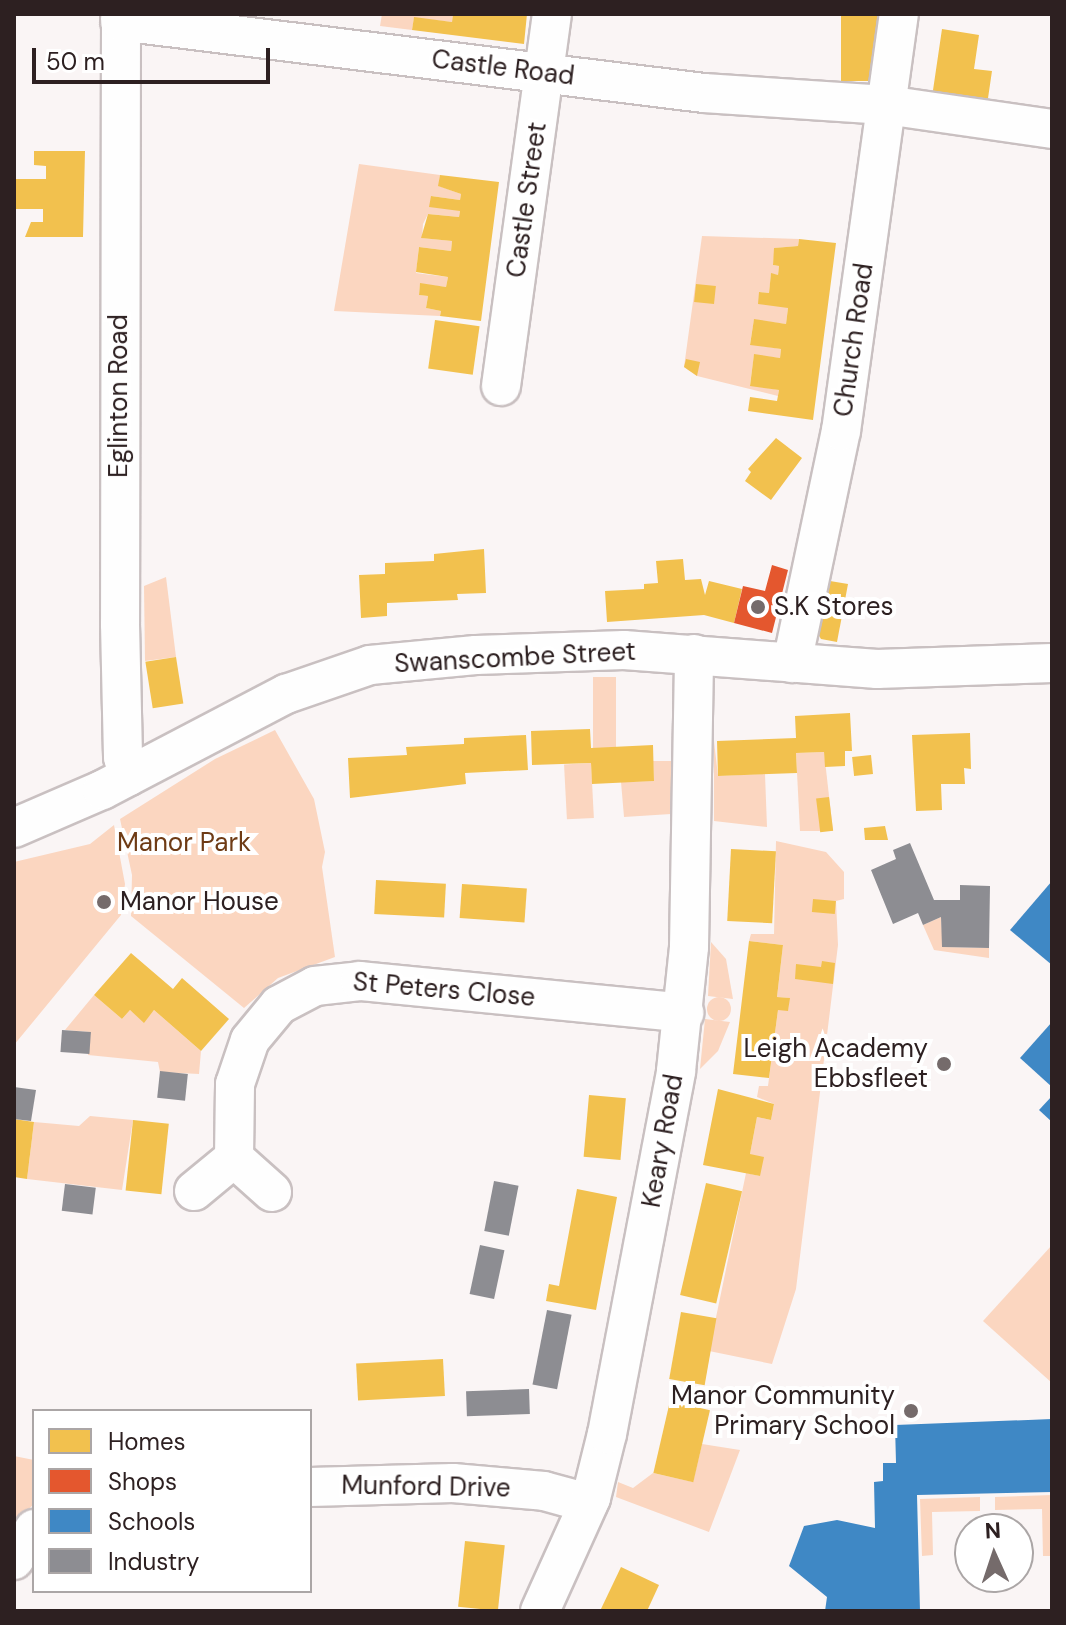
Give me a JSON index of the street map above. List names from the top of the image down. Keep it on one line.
{"streets":{"street":["Castle Road","Castle Street","Church Road","Eglinton Road","Swanscombe Street","St Peters Close","Keary Road","Munford Drive"]},"crossings":[["Castle Road","Castle Street"],["Castle Road","Church Road"],["Castle Road","Eglinton Road"],["Church Road","Swanscombe Street"],["Eglinton Road","Swanscombe Street"],["Swanscombe Street","Keary Road"],["St Peters Close","Keary Road"],["Keary Road","Munford Drive"]],"parks":["Manor Park"],"places":["S.K Stores","Manor House","Leigh Academy Ebbsfleet","Manor Community Primary School"],"legend":["Homes","Shops","Schools","Industry"],"scale_bar":"50 m","north":"top"}
